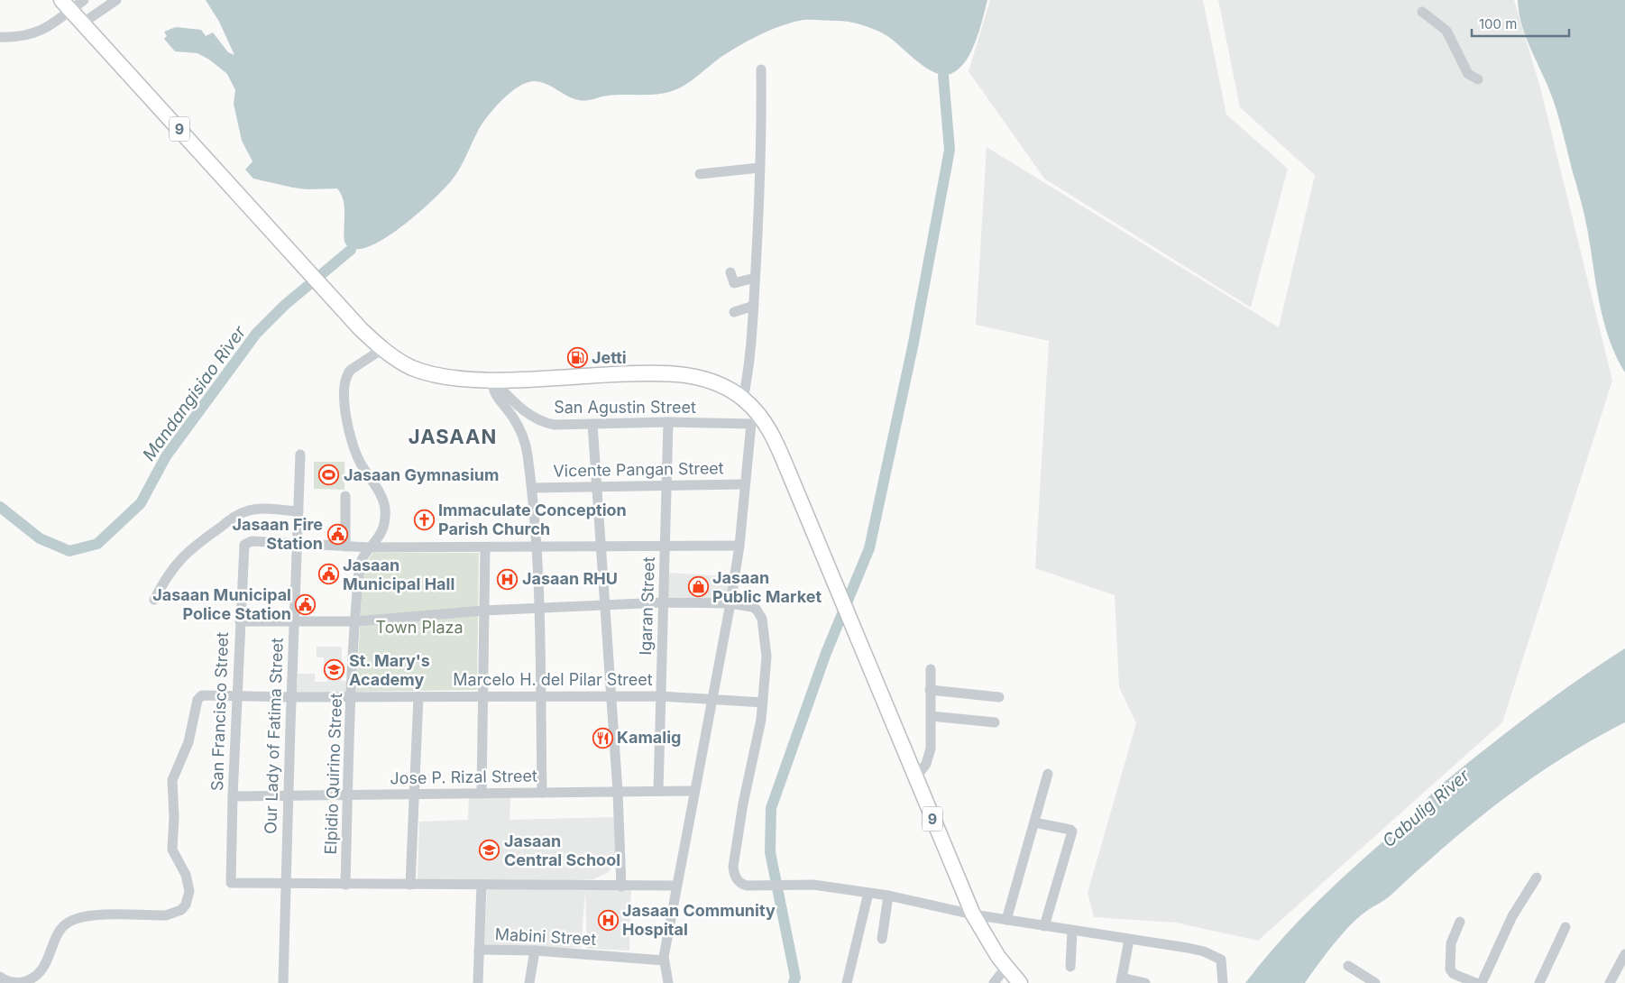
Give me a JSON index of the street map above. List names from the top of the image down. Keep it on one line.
{"streets":{"highway":["9"],"street":["San Agustin Street","Vicente Pangan Street","Igaran Street","Marcelo H. del Pilar Street","San Francisco Street","Our Lady of Fatima Street","Elpidio Quirino Street","Jose P. Rizal Street","Mabini Street"]},"crossings":[["9","San Agustin Street"],["9","Elpidio Quirino Street"],["San Agustin Street","Igaran Street"],["Vicente Pangan Street","Igaran Street"],["Igaran Street","Marcelo H. del Pilar Street"],["Igaran Street","Jose P. Rizal Street"],["Marcelo H. del Pilar Street","San Francisco Street"],["Marcelo H. del Pilar Street","Our Lady of Fatima Street"],["Marcelo H. del Pilar Street","Elpidio Quirino Street"],["San Francisco Street","Our Lady of Fatima Street"],["San Francisco Street","Jose P. Rizal Street"],["Our Lady of Fatima Street","Jose P. Rizal Street"],["Elpidio Quirino Street","Jose P. Rizal Street"]],"districts":["JASAAN"],"water":["Mandangisiao River","Cabulig River"],"parks":["Town Plaza"],"places":{"fuel station":["Jetti"],"sports":["Jasaan Gymnasium"],"church":["Immaculate Conception Parish Church"],"public building":["Jasaan Fire Station","Jasaan Municipal Hall","Jasaan Municipal Police Station"],"hospital":["Jasaan RHU","Jasaan Community Hospital"],"shop":["Jasaan Public Market"],"school or university":["St. Mary's Academy","Jasaan Central School"],"restaurant":["Kamalig"]},"scale_bar":"100 m"}
